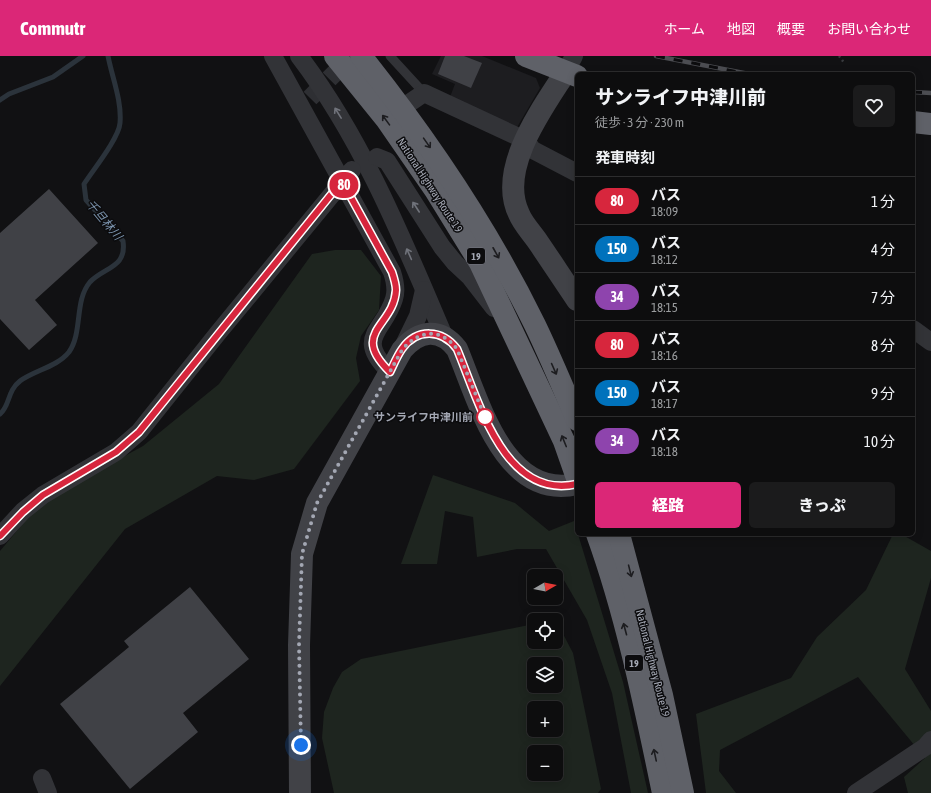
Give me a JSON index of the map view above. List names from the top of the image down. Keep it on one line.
{"streets":{"highway":["National Highway Route 19","19"]},"water":["千旦林川"],"places":["サンライフ中津川前"],"lines":["bus line 80"],"north":"right","page":{"header":"Commutr","nav":["ホーム","地図","概要","お問い合わせ"],"on_map":"80","heading":[["サンライフ中津川前","徒歩 · 3 分 · 230 m"],"発車時刻"],"list":[{"mark":"80","name":"バス","note":"18:09","value":"1 分"},{"mark":"150","name":"バス","note":"18:12","value":"4 分"},{"mark":"34","name":"バス","note":"18:15","value":"7 分"},{"mark":"80","name":"バス","note":"18:16","value":"8 分"},{"mark":"150","name":"バス","note":"18:17","value":"9 分"},{"mark":"34","name":"バス","note":"18:18","value":"10 分"}],"buttons":["経路","きっぷ"],"map_buttons":["+","−"]}}
